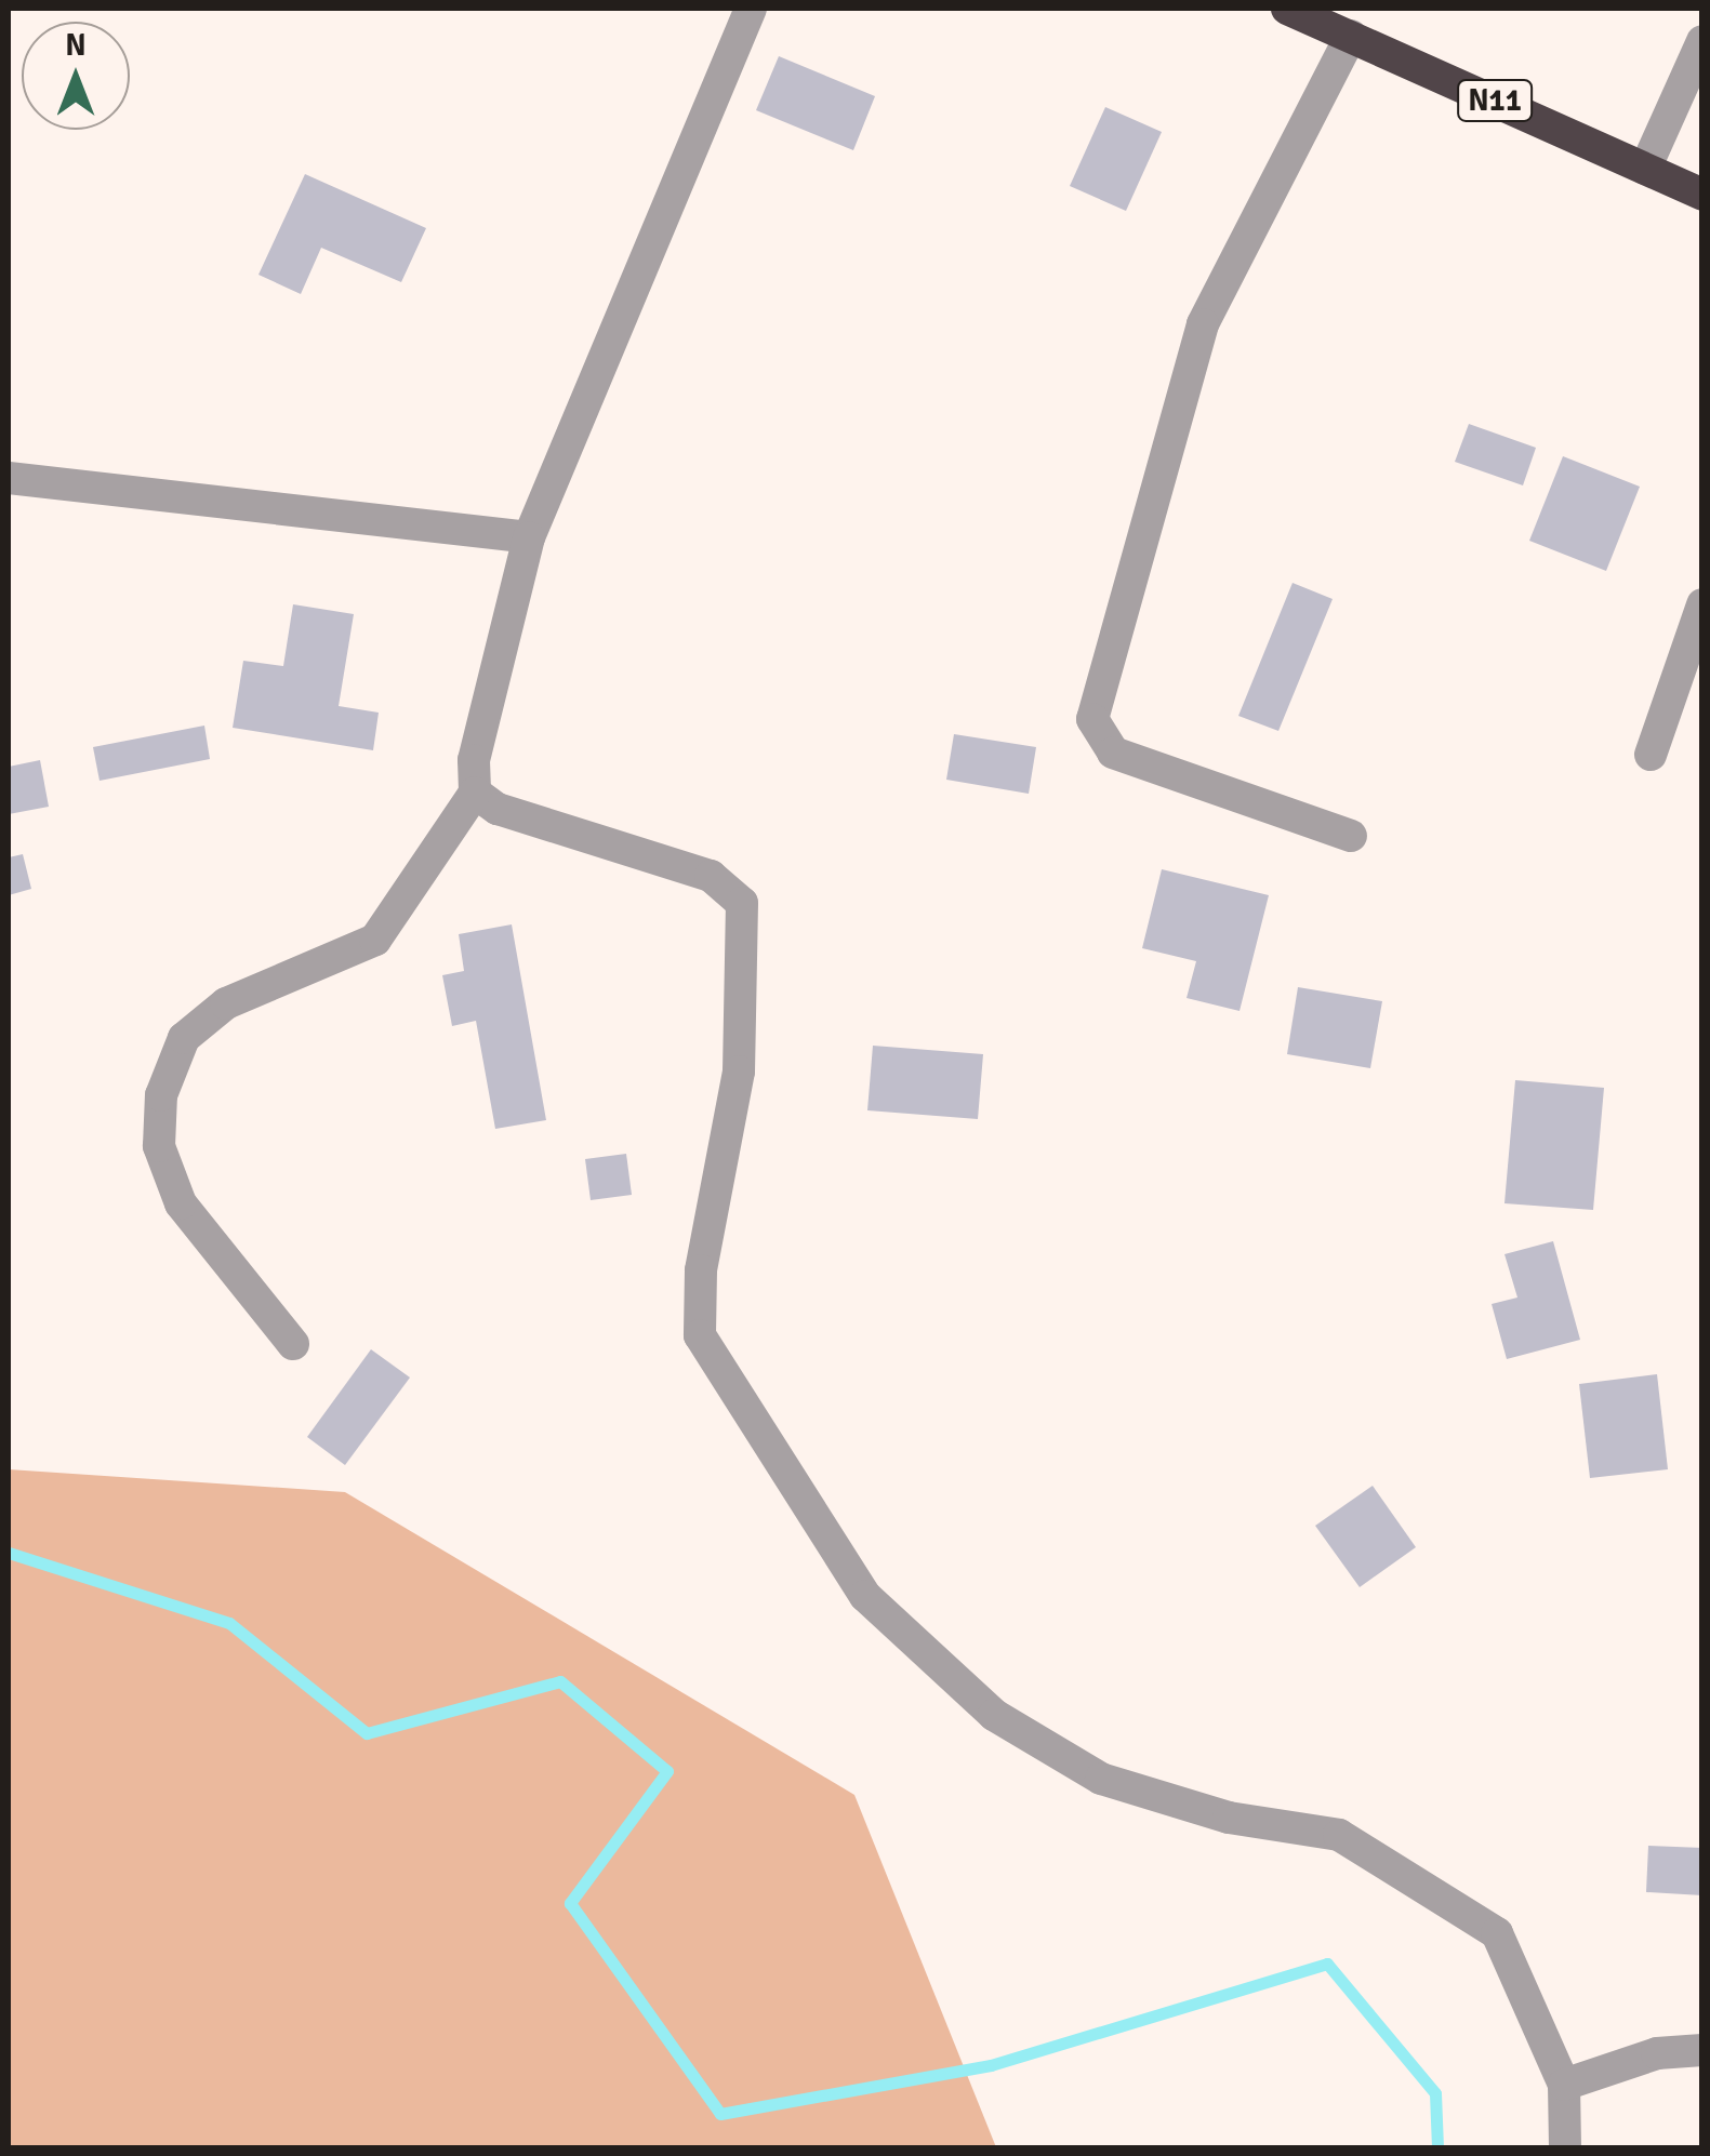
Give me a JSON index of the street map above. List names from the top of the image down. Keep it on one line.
{"streets":{"highway":["N11"]},"north":"top"}
